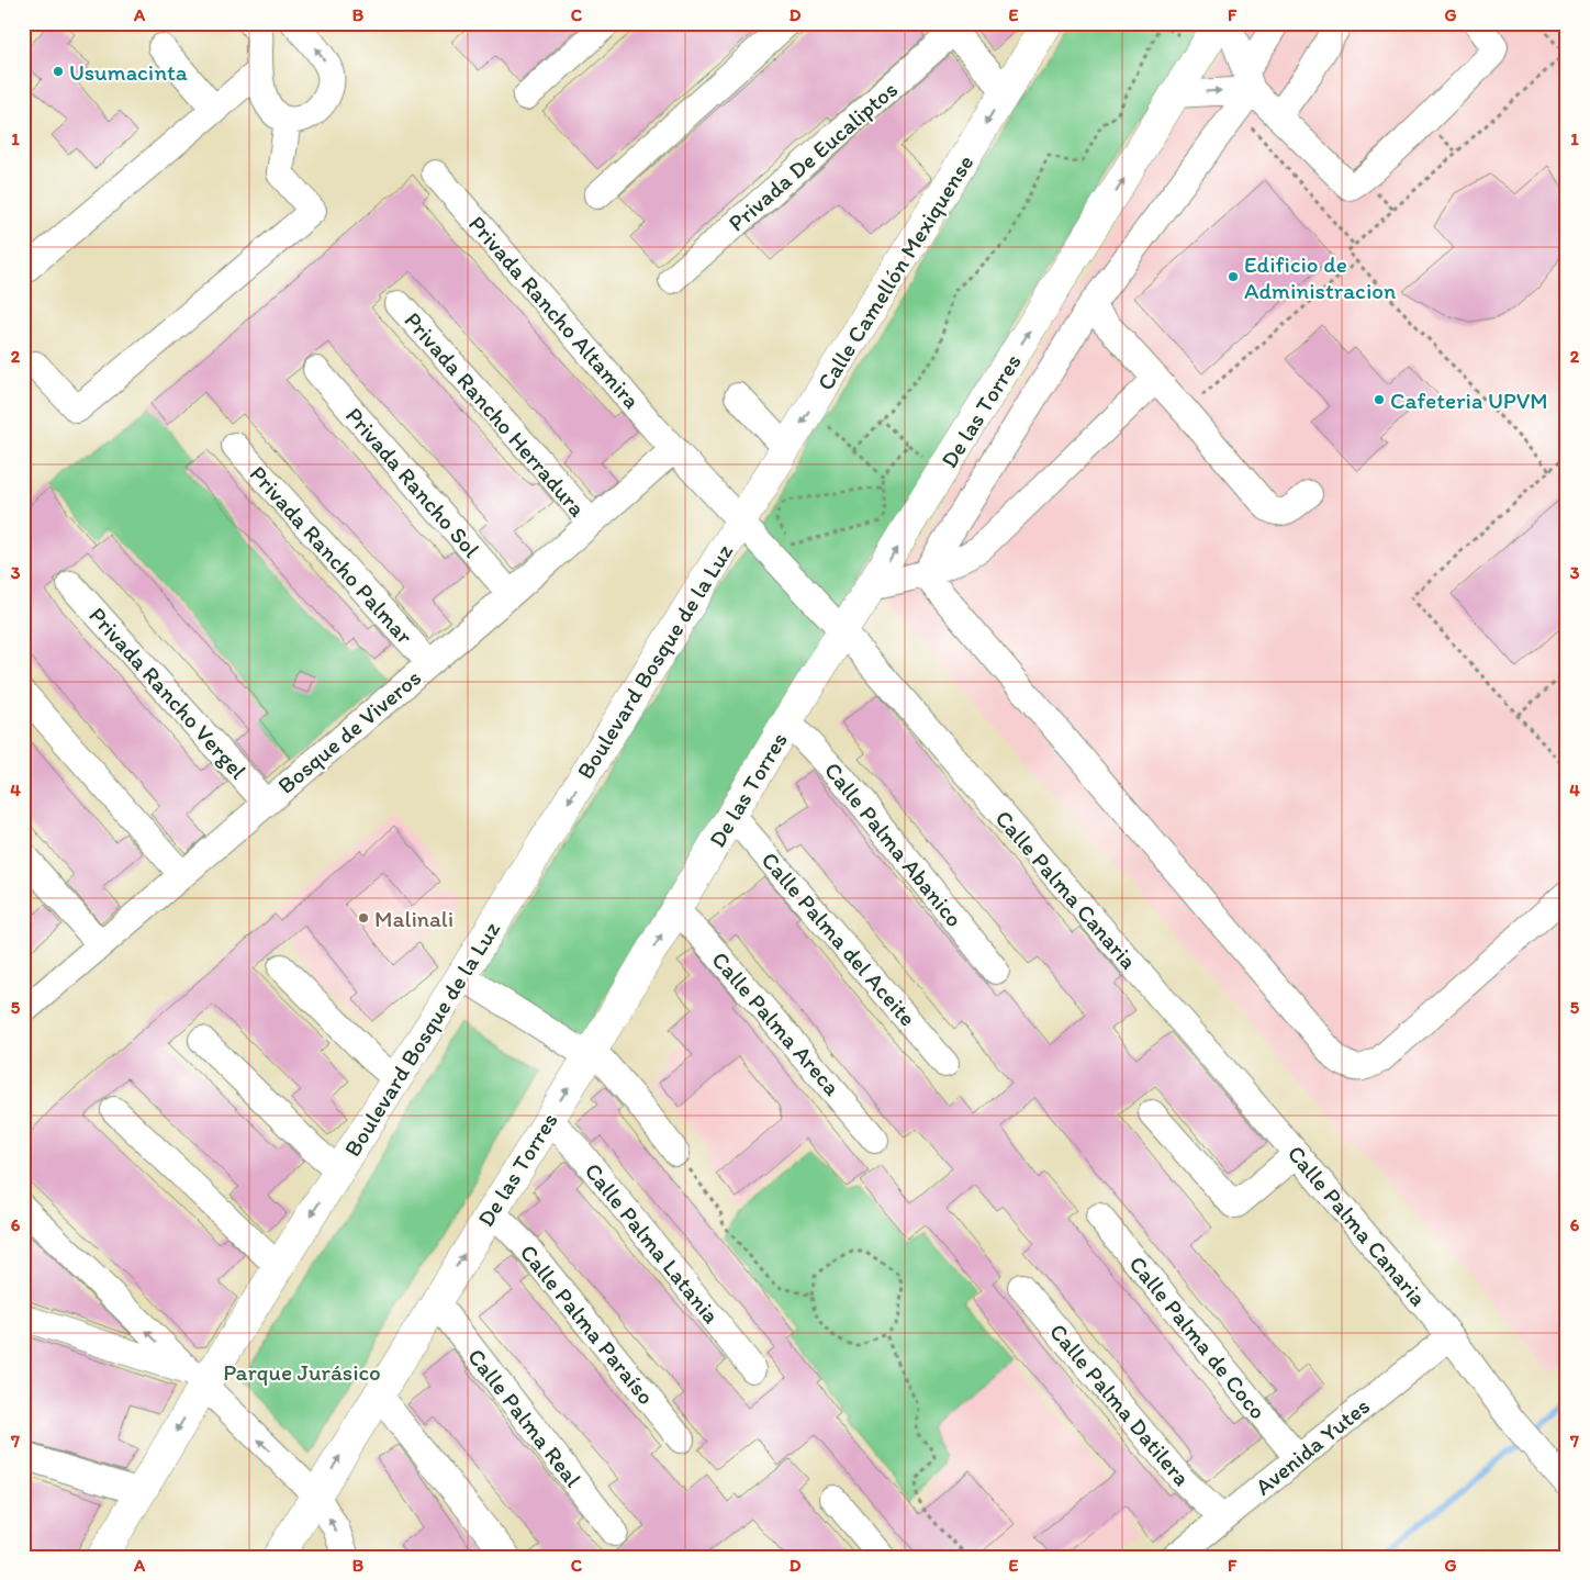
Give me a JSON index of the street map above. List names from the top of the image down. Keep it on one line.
{"streets":{"main road":["Calle Camellón Mexiquense","De las Torres","Boulevard Bosque de la Luz"],"street":["Privada De Eucaliptos","Privada Rancho Altamira","Privada Rancho Herradura","Privada Rancho Sol","Privada Rancho Palmar","Privada Rancho Vergel","Bosque de Viveros","Calle Palma Abanico","Calle Palma Canaria","Calle Palma del Aceite","Calle Palma Areca","Calle Palma Latania","Calle Palma Paraíso","Calle Palma de Coco","Calle Palma Datilera","Calle Palma Real","Avenida Yutes"]},"crossings":[["Calle Camellón Mexiquense","Boulevard Bosque de la Luz"],["Calle Camellón Mexiquense","Calle Palma Canaria"],["Privada Rancho Altamira","Bosque de Viveros"],["Privada Rancho Altamira","Calle Palma Canaria"],["De las Torres","Calle Palma Abanico"],["De las Torres","Calle Palma Canaria"],["De las Torres","Calle Palma del Aceite"],["De las Torres","Calle Palma Areca"],["De las Torres","Calle Palma Latania"],["De las Torres","Calle Palma Paraíso"],["De las Torres","Calle Palma Real"],["Privada Rancho Herradura","Bosque de Viveros"],["Privada Rancho Sol","Bosque de Viveros"],["Privada Rancho Palmar","Bosque de Viveros"],["Boulevard Bosque de la Luz","Calle Palma Canaria"],["Privada Rancho Vergel","Bosque de Viveros"],["Bosque de Viveros","Calle Palma Canaria"],["Calle Palma Canaria","Avenida Yutes"],["Calle Palma de Coco","Avenida Yutes"],["Calle Palma Datilera","Avenida Yutes"]],"one_way":["Calle Camellón Mexiquense","De las Torres","Boulevard Bosque de la Luz"],"parks":["Parque Jurásico"],"places":["Usumacinta","Edificio de Administracion","Cafeteria UPVM","Malinali"],"grid":{"columns":["A","B","C","D","E","F","G"],"rows":["1","2","3","4","5","6","7"]}}
